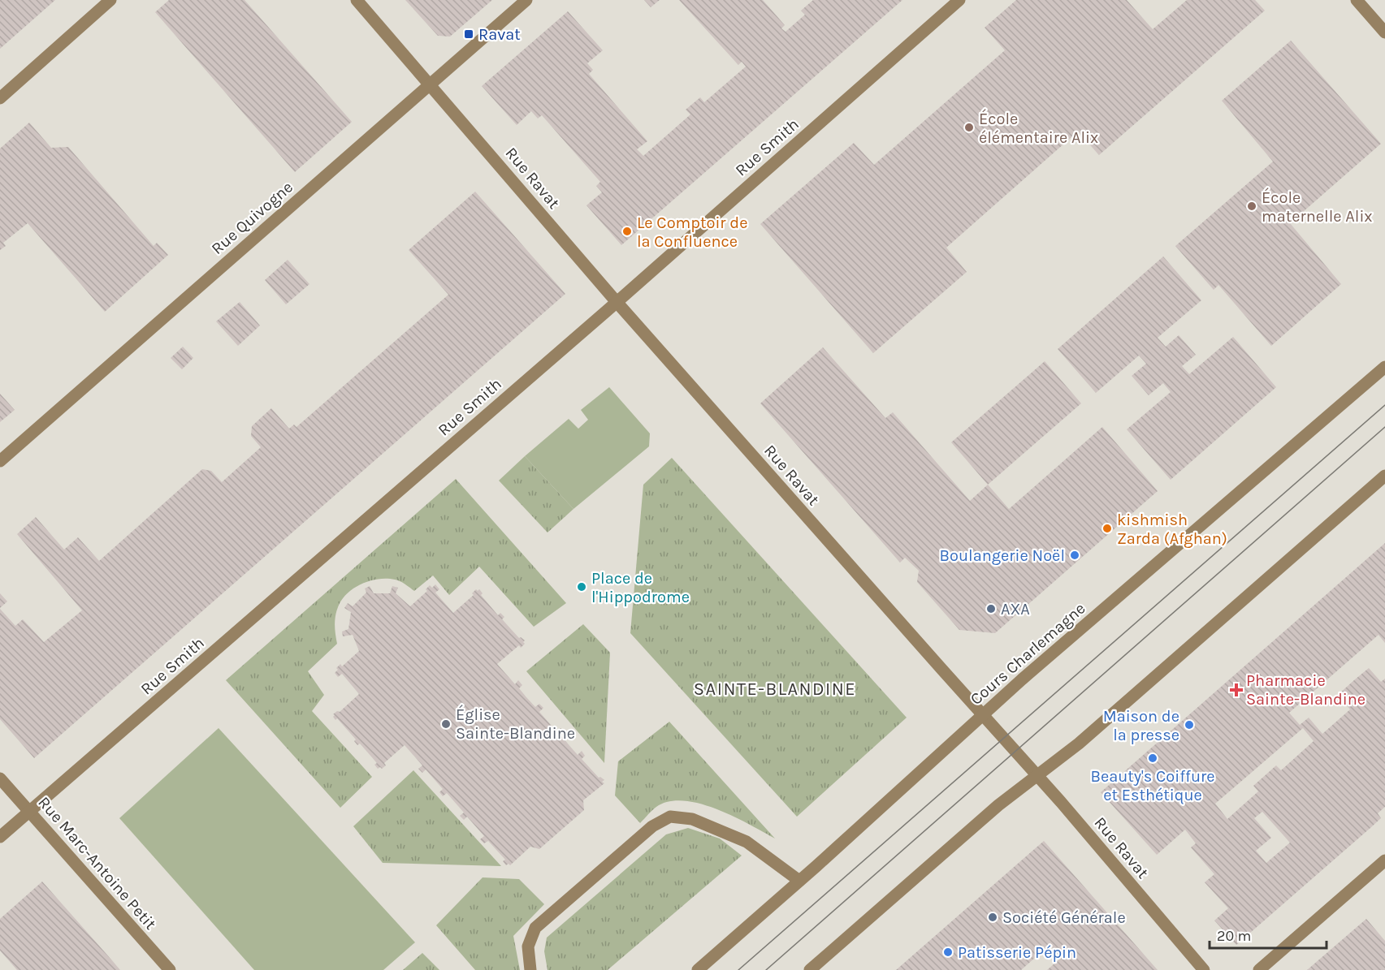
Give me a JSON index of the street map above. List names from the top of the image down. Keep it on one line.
{"streets":{"street":["Rue Smith","Rue Ravat","Rue Quivogne","Cours Charlemagne","Rue Marc-Antoine Petit"]},"crossings":[["Rue Smith","Rue Ravat"],["Rue Smith","Rue Marc-Antoine Petit"],["Rue Ravat","Rue Quivogne"],["Rue Ravat","Cours Charlemagne"]],"districts":["SAINTE-BLANDINE"],"places":{"transit":["Ravat"],"other":["École élémentaire Alix","École maternelle Alix","Le Comptoir de la Confluence","kishmish Zarda (Afghan)","Boulangerie Noël","Place de l'Hippodrome","AXA","Église Sainte-Blandine","Maison de la presse","Beauty's Coiffure et Esthétique","Société Générale","Patisserie Pépin"],"health":["Pharmacie Sainte-Blandine"]},"scale_bar":"20 m"}
